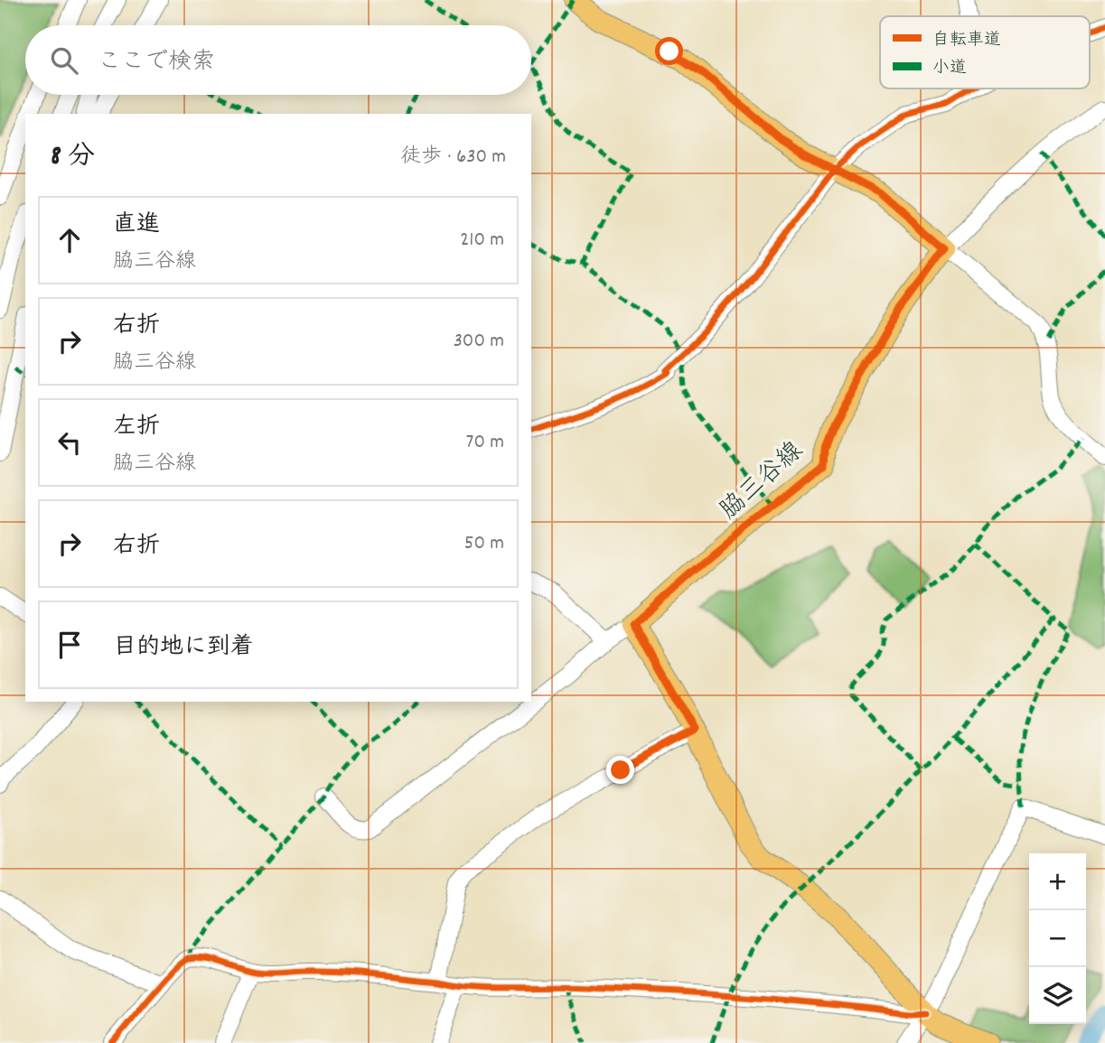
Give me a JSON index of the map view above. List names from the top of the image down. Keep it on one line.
{"streets":{"main road":["脇三谷線"]},"legend":["自転車道","小道"],"page":{"search":"ここで検索","heading":["8 分","徒歩 · 630 m"],"list":[["直進","脇三谷線","210 m"],["右折","脇三谷線","300 m"],["左折","脇三谷線","70 m"],["右折","50 m"],"目的地に到着"],"map_buttons":["+","−"]}}
